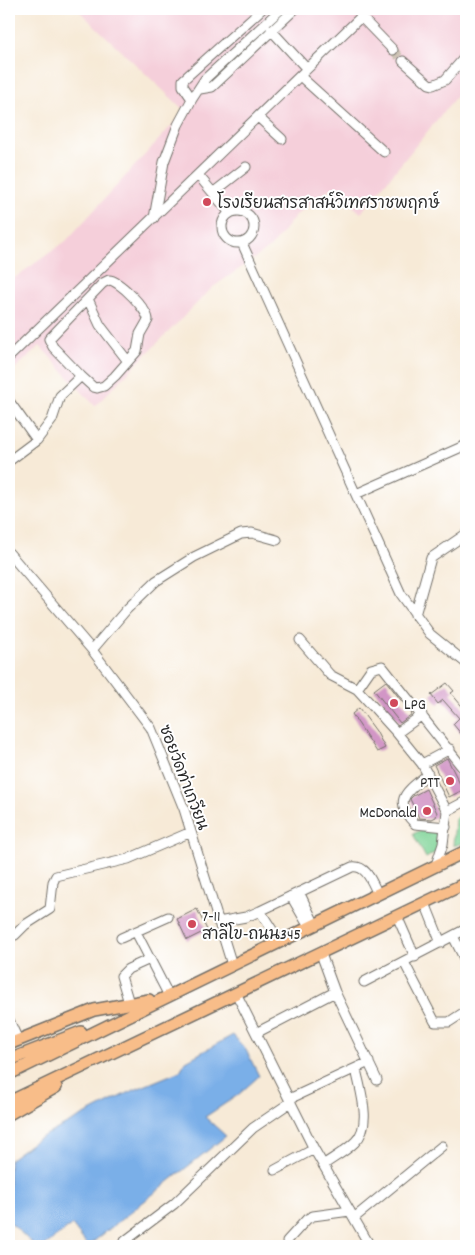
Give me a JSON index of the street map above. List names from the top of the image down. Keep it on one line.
{"streets":{"street":["ซอยวัดท่าเกวียน"]},"places":["โรงเรียนสารสาสน์วิเทศราชพฤกษ์","LPG","PTT","McDonald","7-11 สาลีโข-ถนน345"]}
